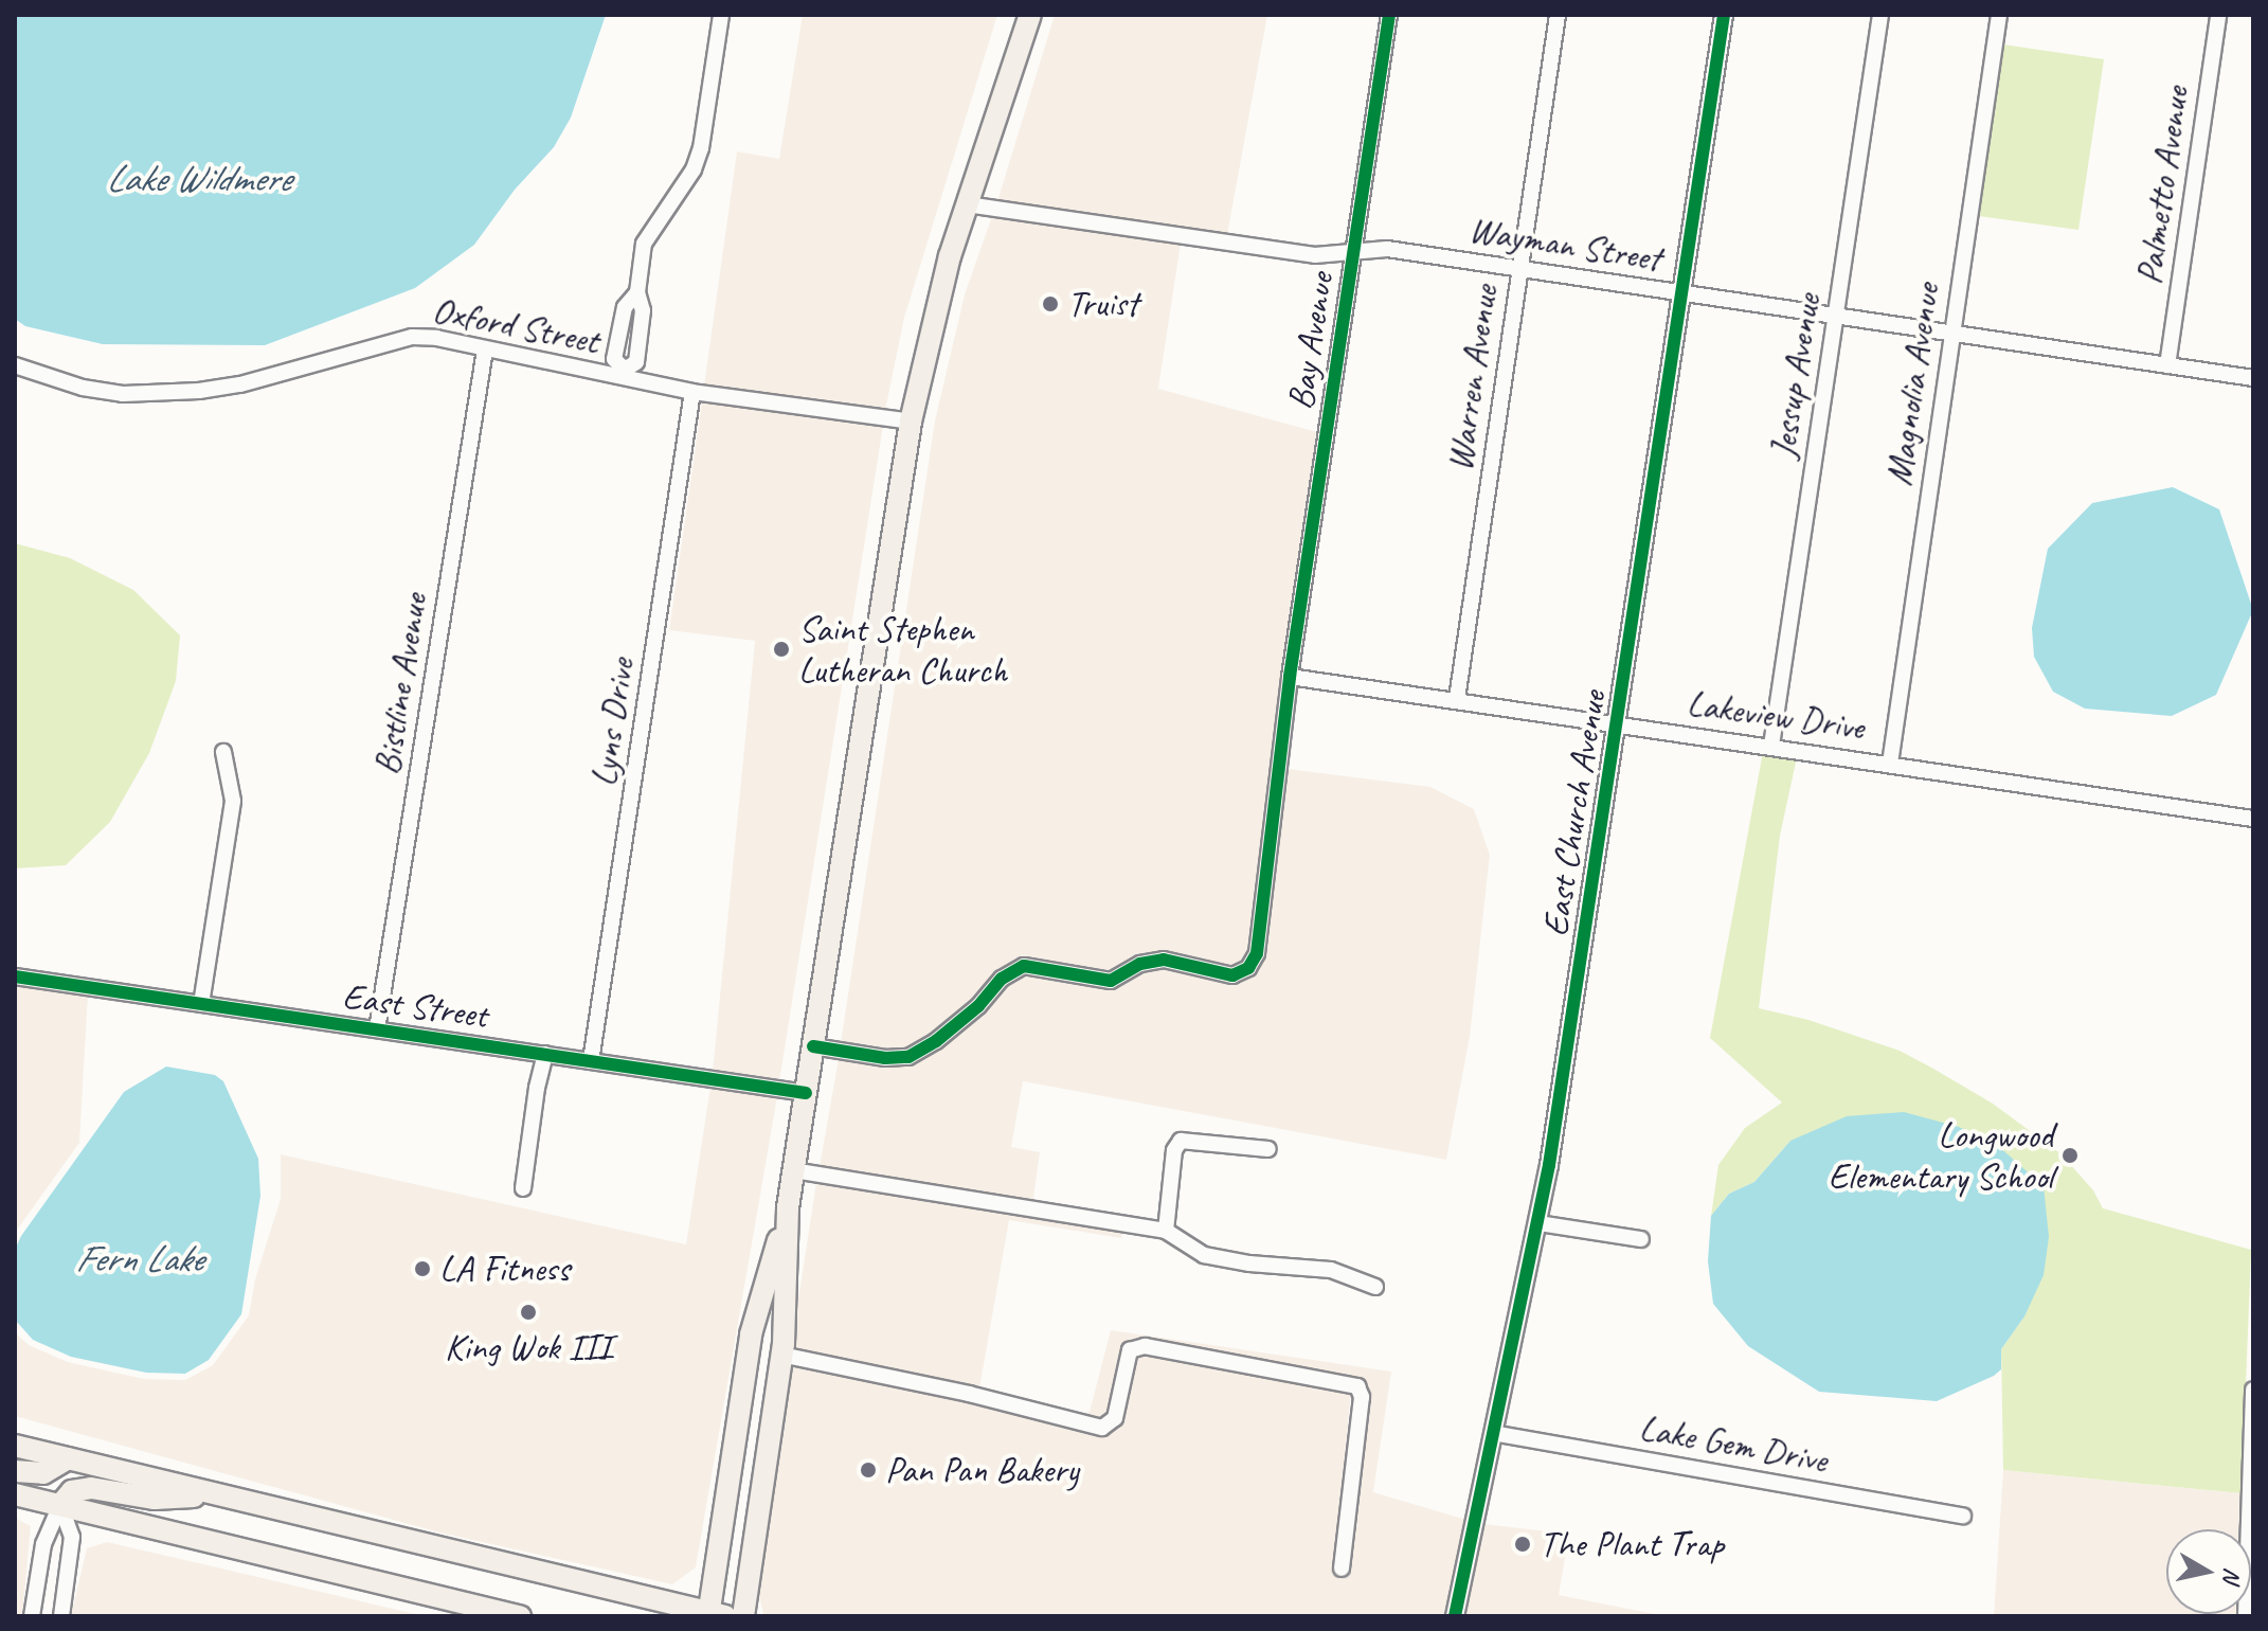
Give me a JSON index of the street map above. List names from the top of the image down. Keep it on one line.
{"streets":{"street":["Palmetto Avenue","Wayman Street","Oxford Street","Bay Avenue","Jessup Avenue","Warren Avenue","Magnolia Avenue","Bistline Avenue","Lakeview Drive","Lyns Drive","East Church Avenue","East Street","Lake Gem Drive"]},"crossings":[["Palmetto Avenue","Wayman Street"],["Wayman Street","Bay Avenue"],["Wayman Street","Jessup Avenue"],["Wayman Street","Warren Avenue"],["Wayman Street","Magnolia Avenue"],["Wayman Street","East Church Avenue"],["Oxford Street","Bistline Avenue"],["Oxford Street","Lyns Drive"],["Bay Avenue","Lakeview Drive"],["Jessup Avenue","Lakeview Drive"],["Warren Avenue","Lakeview Drive"],["Magnolia Avenue","Lakeview Drive"],["Bistline Avenue","East Street"],["Lakeview Drive","East Church Avenue"],["Lyns Drive","East Street"],["East Church Avenue","Lake Gem Drive"]],"water":["Lake Wildmere","Fern Lake"],"places":["Truist","Saint Stephen Lutheran Church","Longwood Elementary School","LA Fitness","King Wok III","Pan Pan Bakery","The Plant Trap"],"north":"right"}
